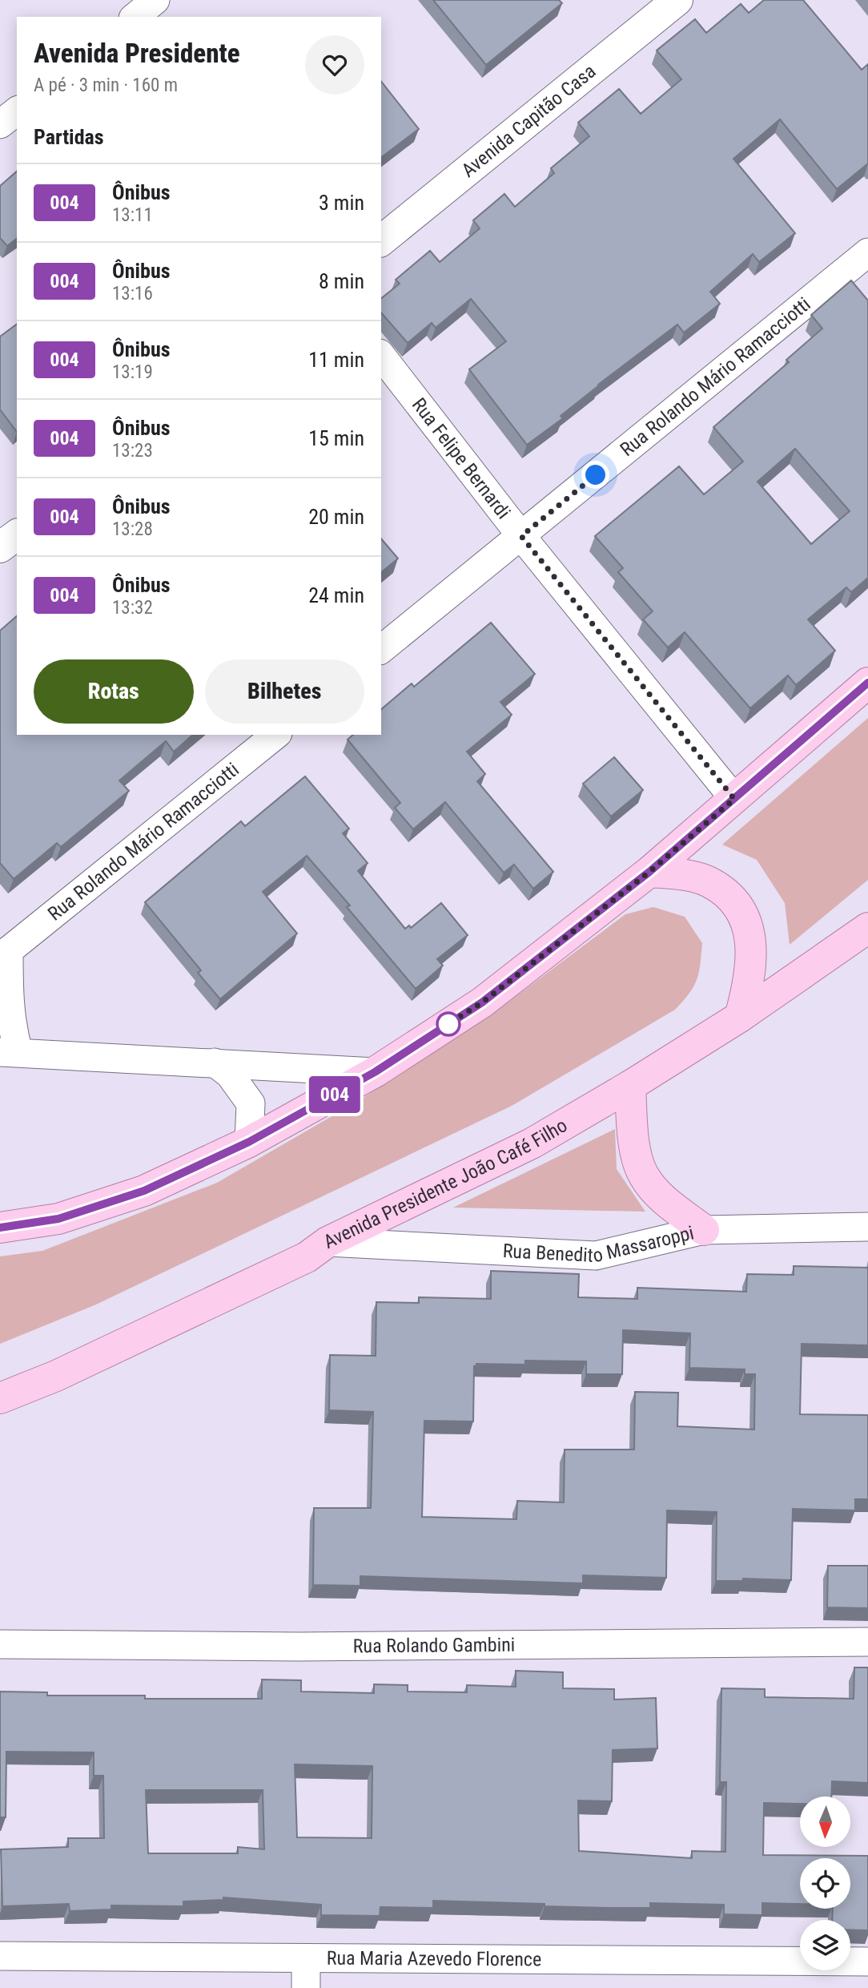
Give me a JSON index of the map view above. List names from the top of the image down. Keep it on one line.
{"streets":{"main road":["Avenida Capitão Casa","Avenida Presidente João Café Filho"],"street":["Rua Rolando Mário Ramacciotti","Rua Felipe Bernardi","Rua Benedito Massaroppi","Rua Rolando Gambini","Rua Maria Azevedo Florence"]},"crossings":[["Rua Rolando Mário Ramacciotti","Rua Felipe Bernardi"],["Avenida Presidente João Café Filho","Rua Benedito Massaroppi"]],"lines":["bus line 004"],"north":"bottom","page":{"on_map":"004","heading":[["Avenida Presidente","A pé · 3 min · 160 m"],"Partidas"],"list":[{"mark":"004","name":"Ônibus","note":"13:11","value":"3 min"},{"mark":"004","name":"Ônibus","note":"13:16","value":"8 min"},{"mark":"004","name":"Ônibus","note":"13:19","value":"11 min"},{"mark":"004","name":"Ônibus","note":"13:23","value":"15 min"},{"mark":"004","name":"Ônibus","note":"13:28","value":"20 min"},{"mark":"004","name":"Ônibus","note":"13:32","value":"24 min"}],"buttons":["Rotas","Bilhetes"]}}
